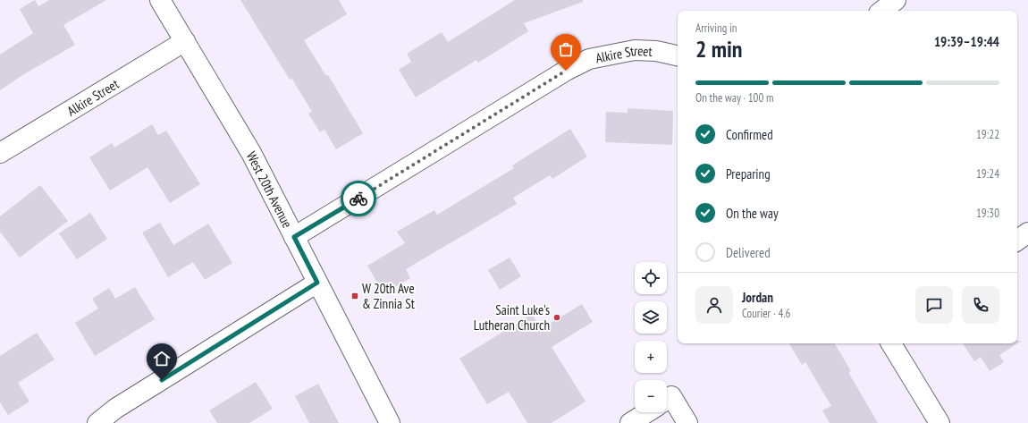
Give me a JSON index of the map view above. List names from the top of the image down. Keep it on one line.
{"streets":{"street":["Alkire Street","West 20th Avenue"]},"crossings":[["Alkire Street","West 20th Avenue"]],"places":{"transit":["W 20th Ave & Zinnia St"],"other":["Saint Luke's Lutheran Church"]},"page":{"heading":["2 min","Arriving in","19:39–19:44"],"panel":["Jordan","Courier · 4.6"],"bar":"On the way · 100 m","list":[["Confirmed","19:22"],["Preparing","19:24"],["On the way","19:30"],"Delivered"],"map_buttons":["+","−"]}}
